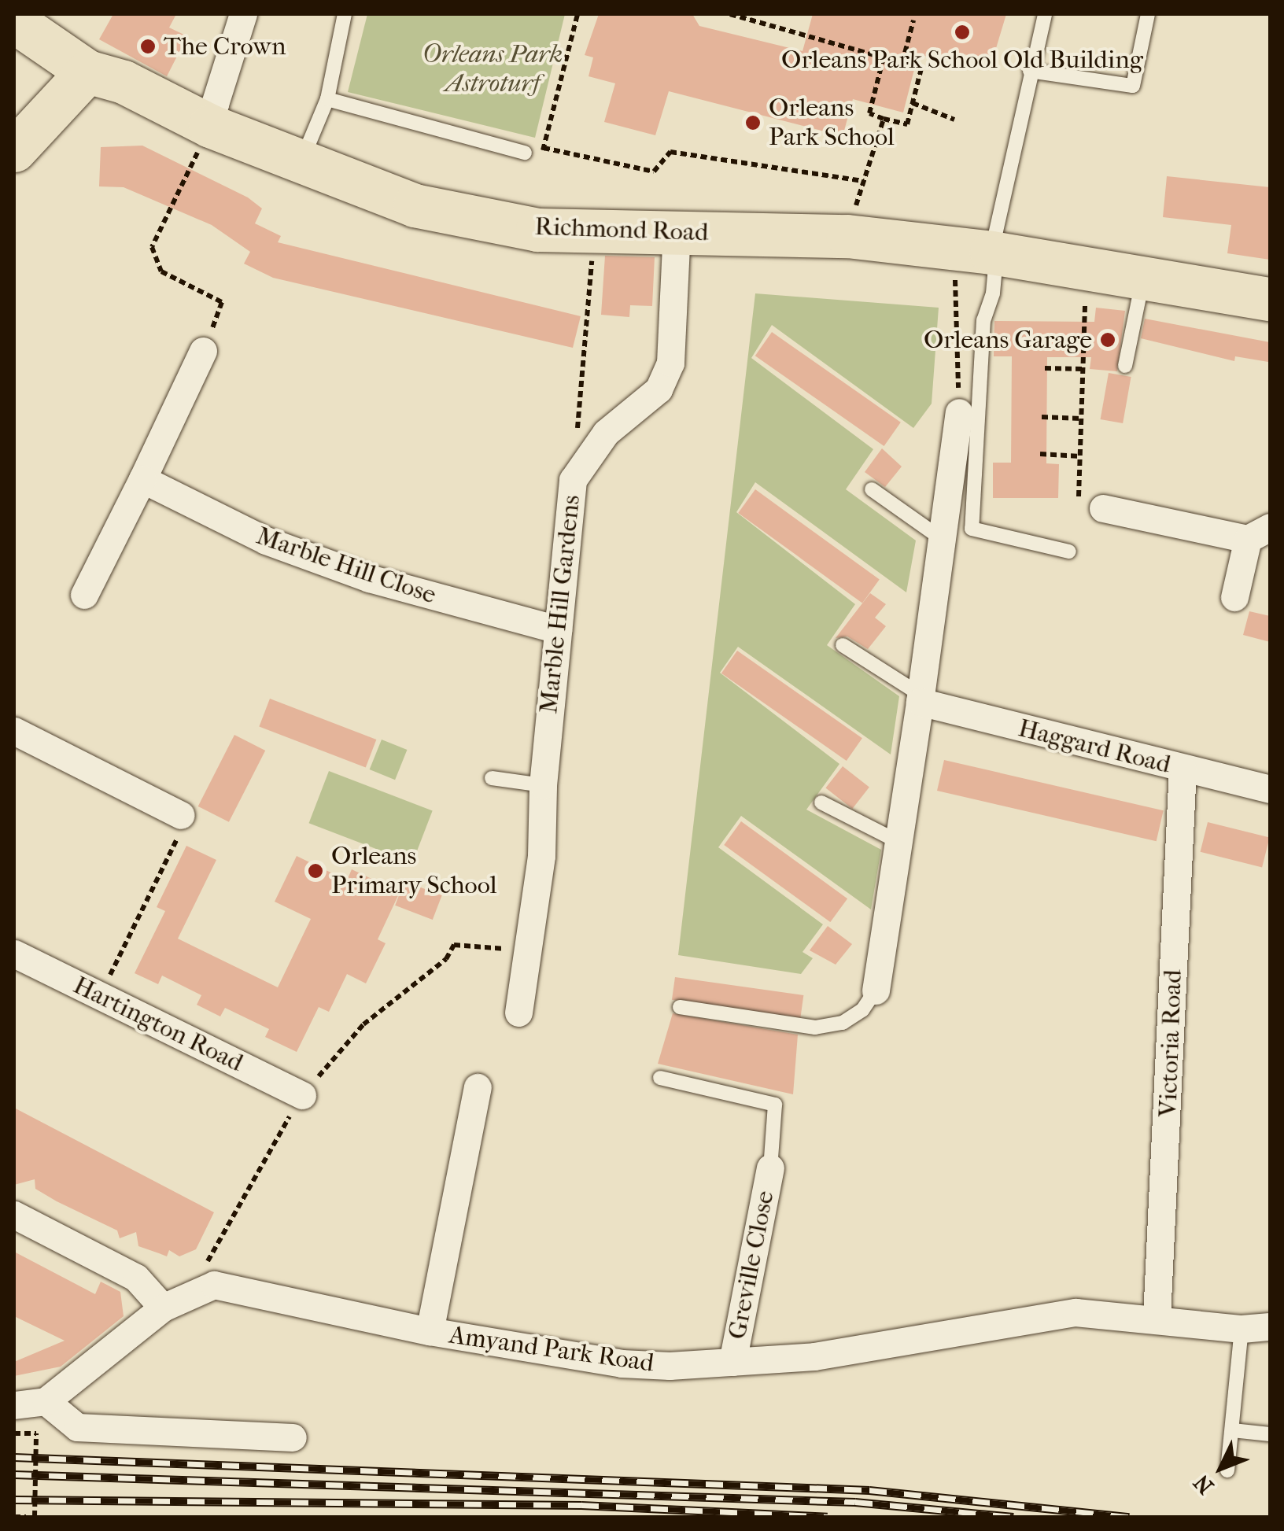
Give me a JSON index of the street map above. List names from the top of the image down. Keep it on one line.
{"streets":{"main road":["Richmond Road"],"street":["Marble Hill Close","Marble Hill Gardens","Haggard Road","Hartington Road","Victoria Road","Greville Close","Amyand Park Road"]},"crossings":[["Richmond Road","Marble Hill Gardens"],["Marble Hill Close","Marble Hill Gardens"],["Haggard Road","Victoria Road"],["Victoria Road","Amyand Park Road"],["Greville Close","Amyand Park Road"]],"parks":["Orleans Park Astroturf"],"places":["Orleans Park School Old Building","The Crown","Orleans Park School","Orleans Garage","Orleans Primary School"],"north":"bottom left"}
